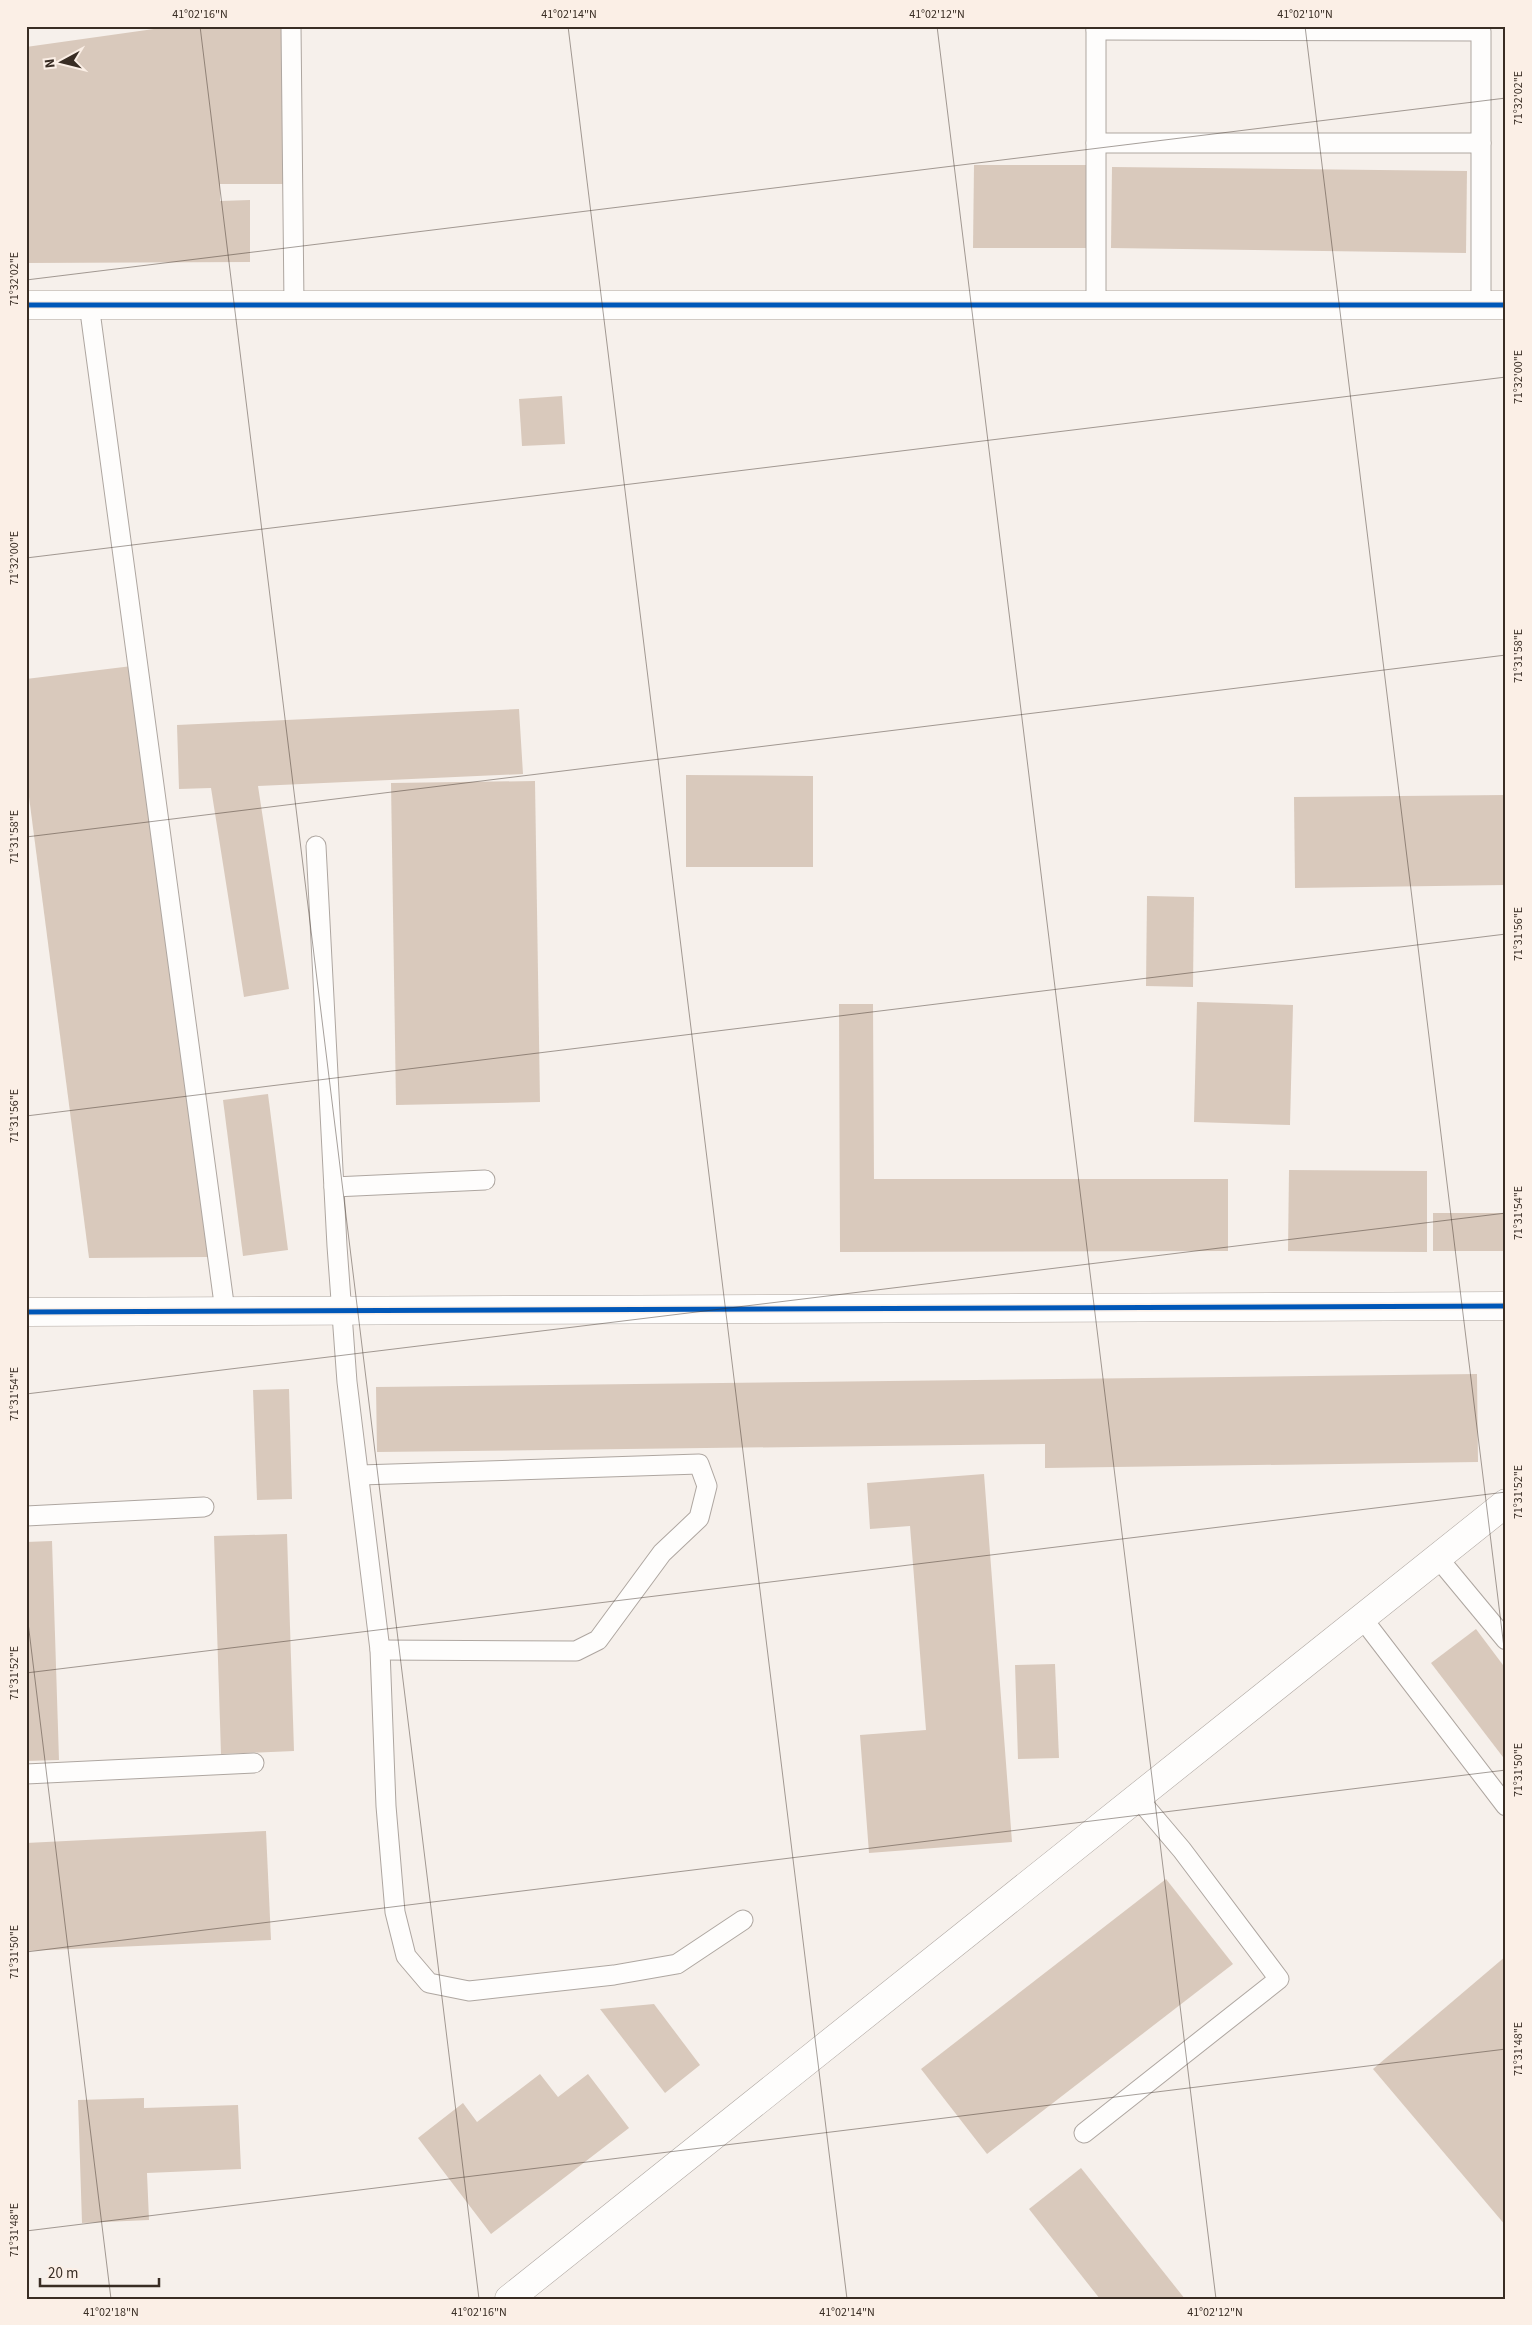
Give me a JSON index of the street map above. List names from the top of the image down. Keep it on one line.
{"scale_bar":"20 m","north":"left","coordinates":["41°02'16\"N","41°02'14\"N","41°02'12\"N","41°02'10\"N","71°32'02\"E","71°32'00\"E","71°31'58\"E","71°31'56\"E","71°31'54\"E","71°31'52\"E","71°31'50\"E","71°31'48\"E","41°02'18\"N"]}
